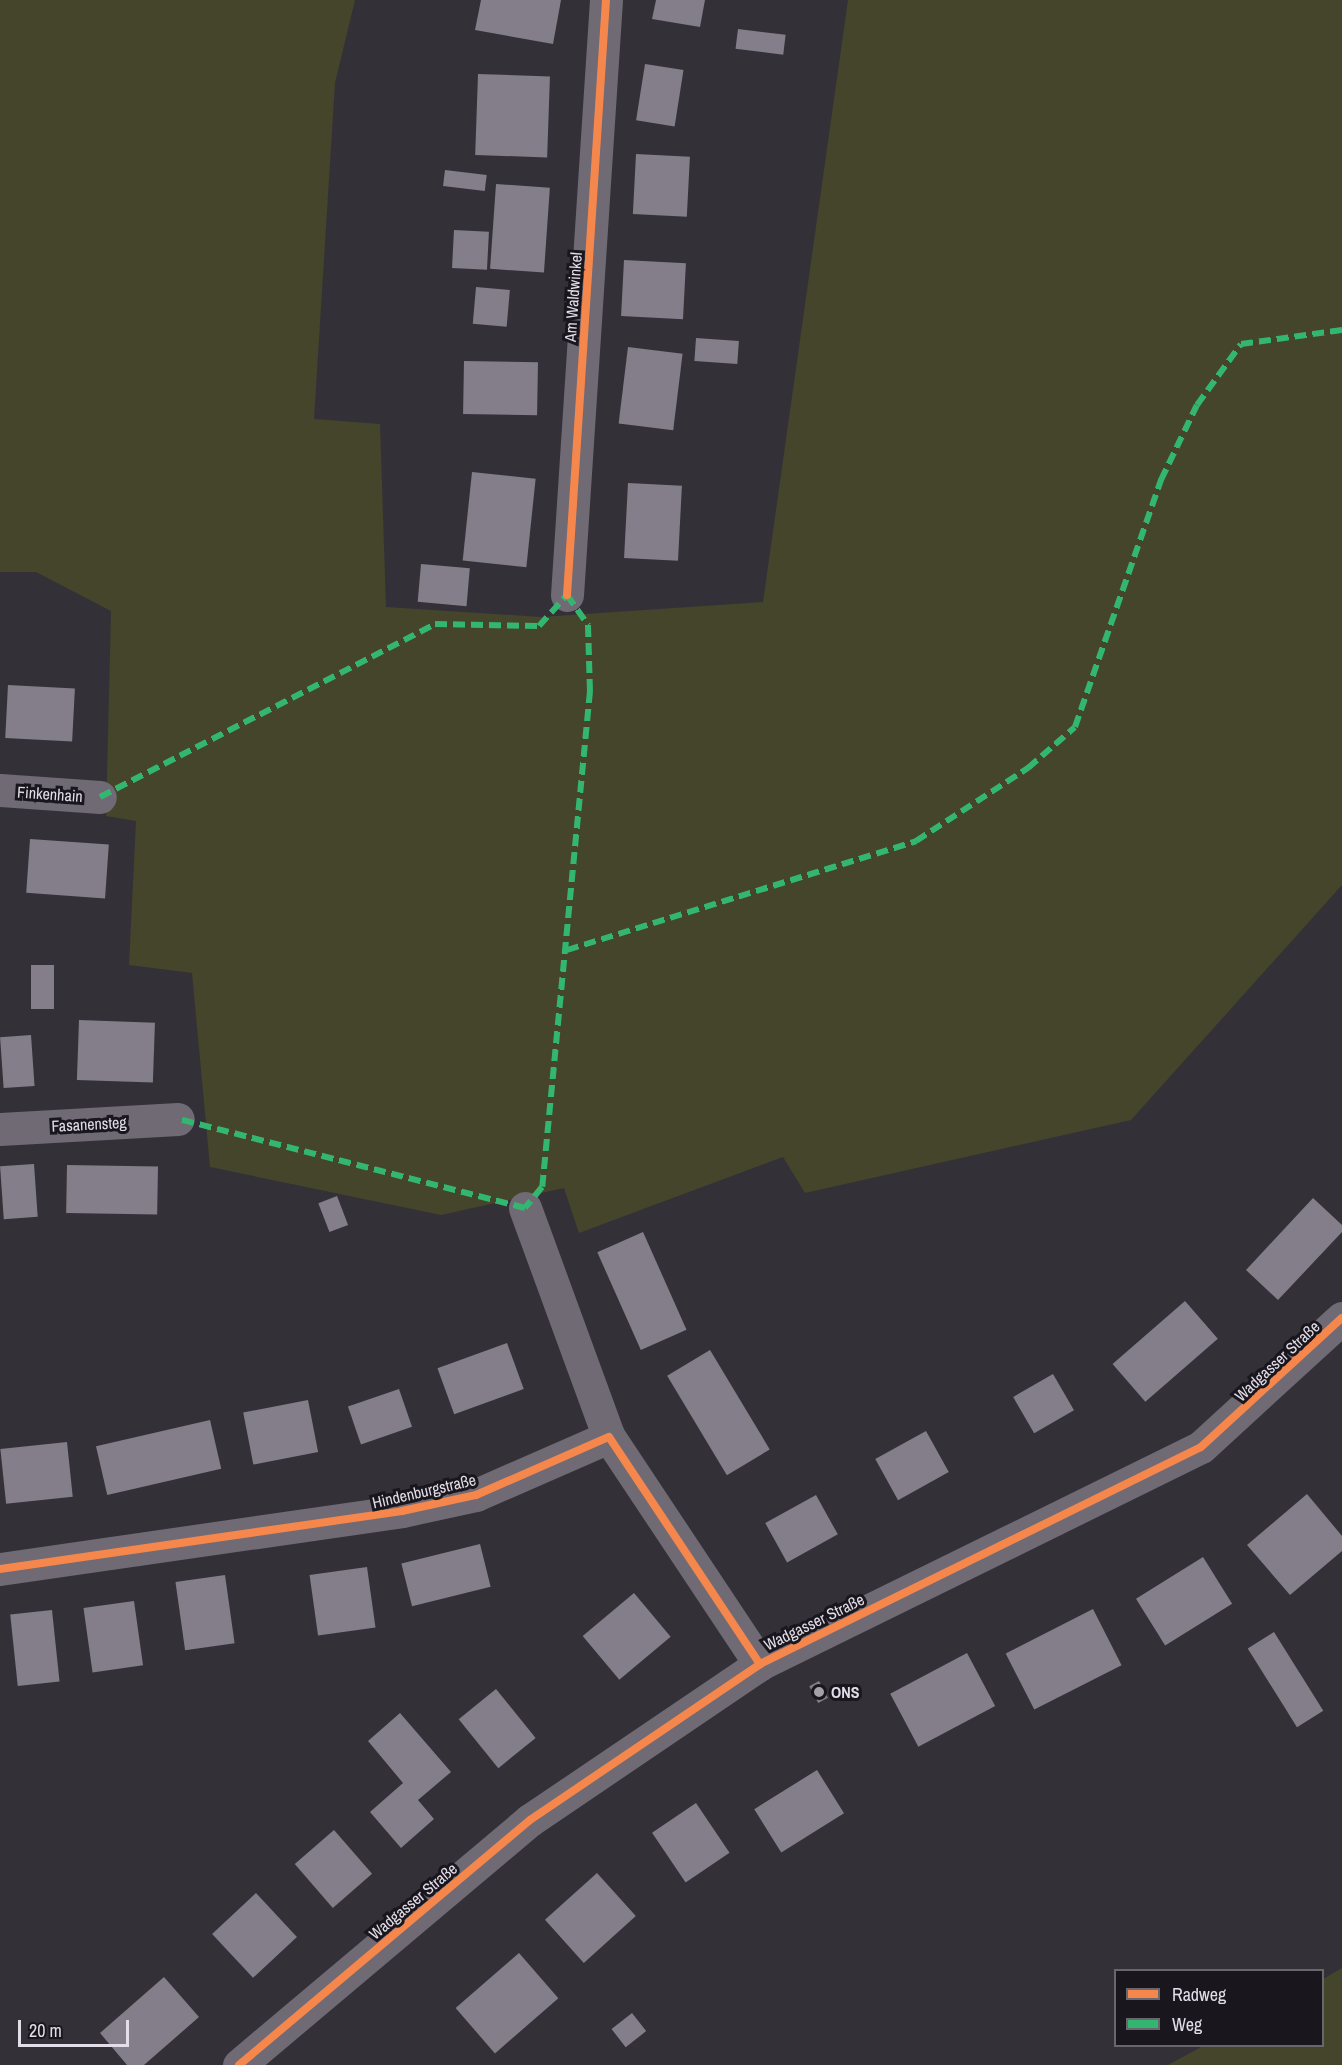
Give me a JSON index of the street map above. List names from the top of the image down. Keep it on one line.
{"streets":{"street":["Am Waldwinkel","Finkenhain","Fasanensteg","Wadgasser Straße","Hindenburgstraße"]},"places":["ONS"],"legend":["Radweg","Weg"],"scale_bar":"20 m"}
